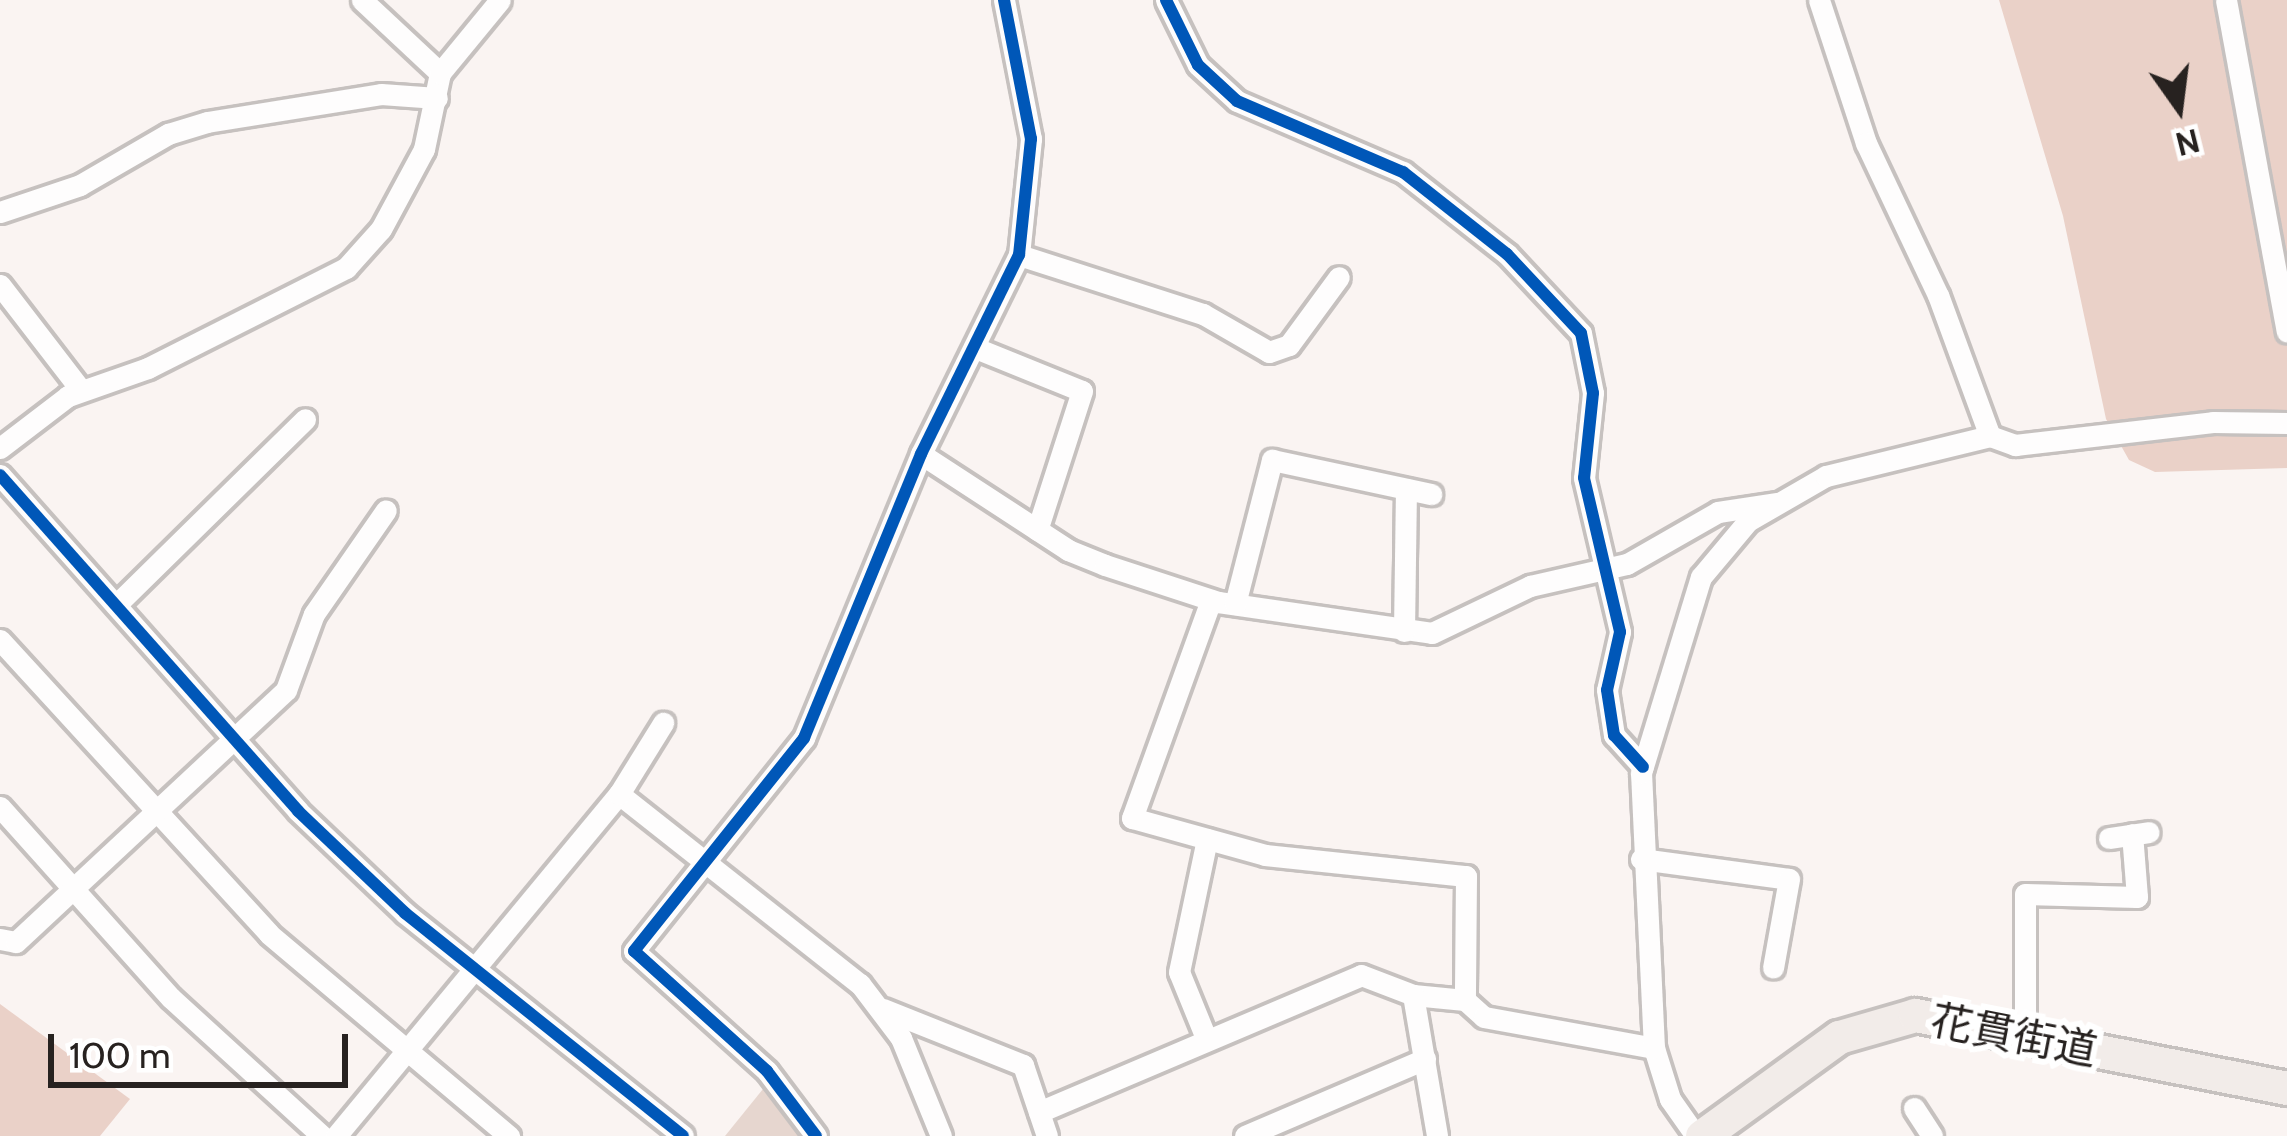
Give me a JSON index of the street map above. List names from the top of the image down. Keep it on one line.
{"streets":{"highway":["花貫街道"]},"scale_bar":"100 m","north":"bottom"}
